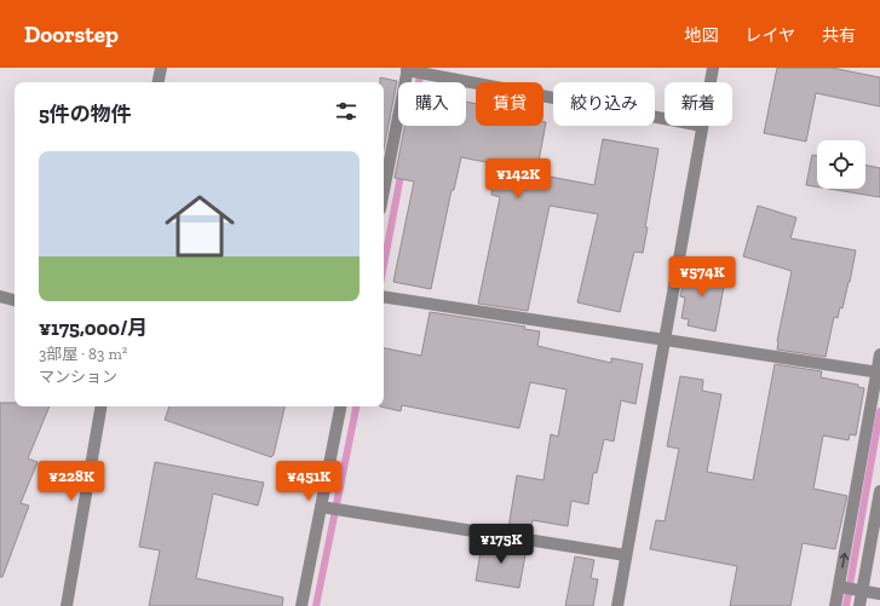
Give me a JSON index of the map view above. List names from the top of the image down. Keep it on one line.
{"page":{"header":"Doorstep","nav":["地図","レイヤ","共有"],"chip":["購入","賃貸","絞り込み","新着"],"heading":"5件の物件","list":[{"name":"¥175,000/月","note":"3部屋 · 83 m² · マンション"}],"price":["¥142K","¥574K","¥228K","¥451K","¥175K"]}}
